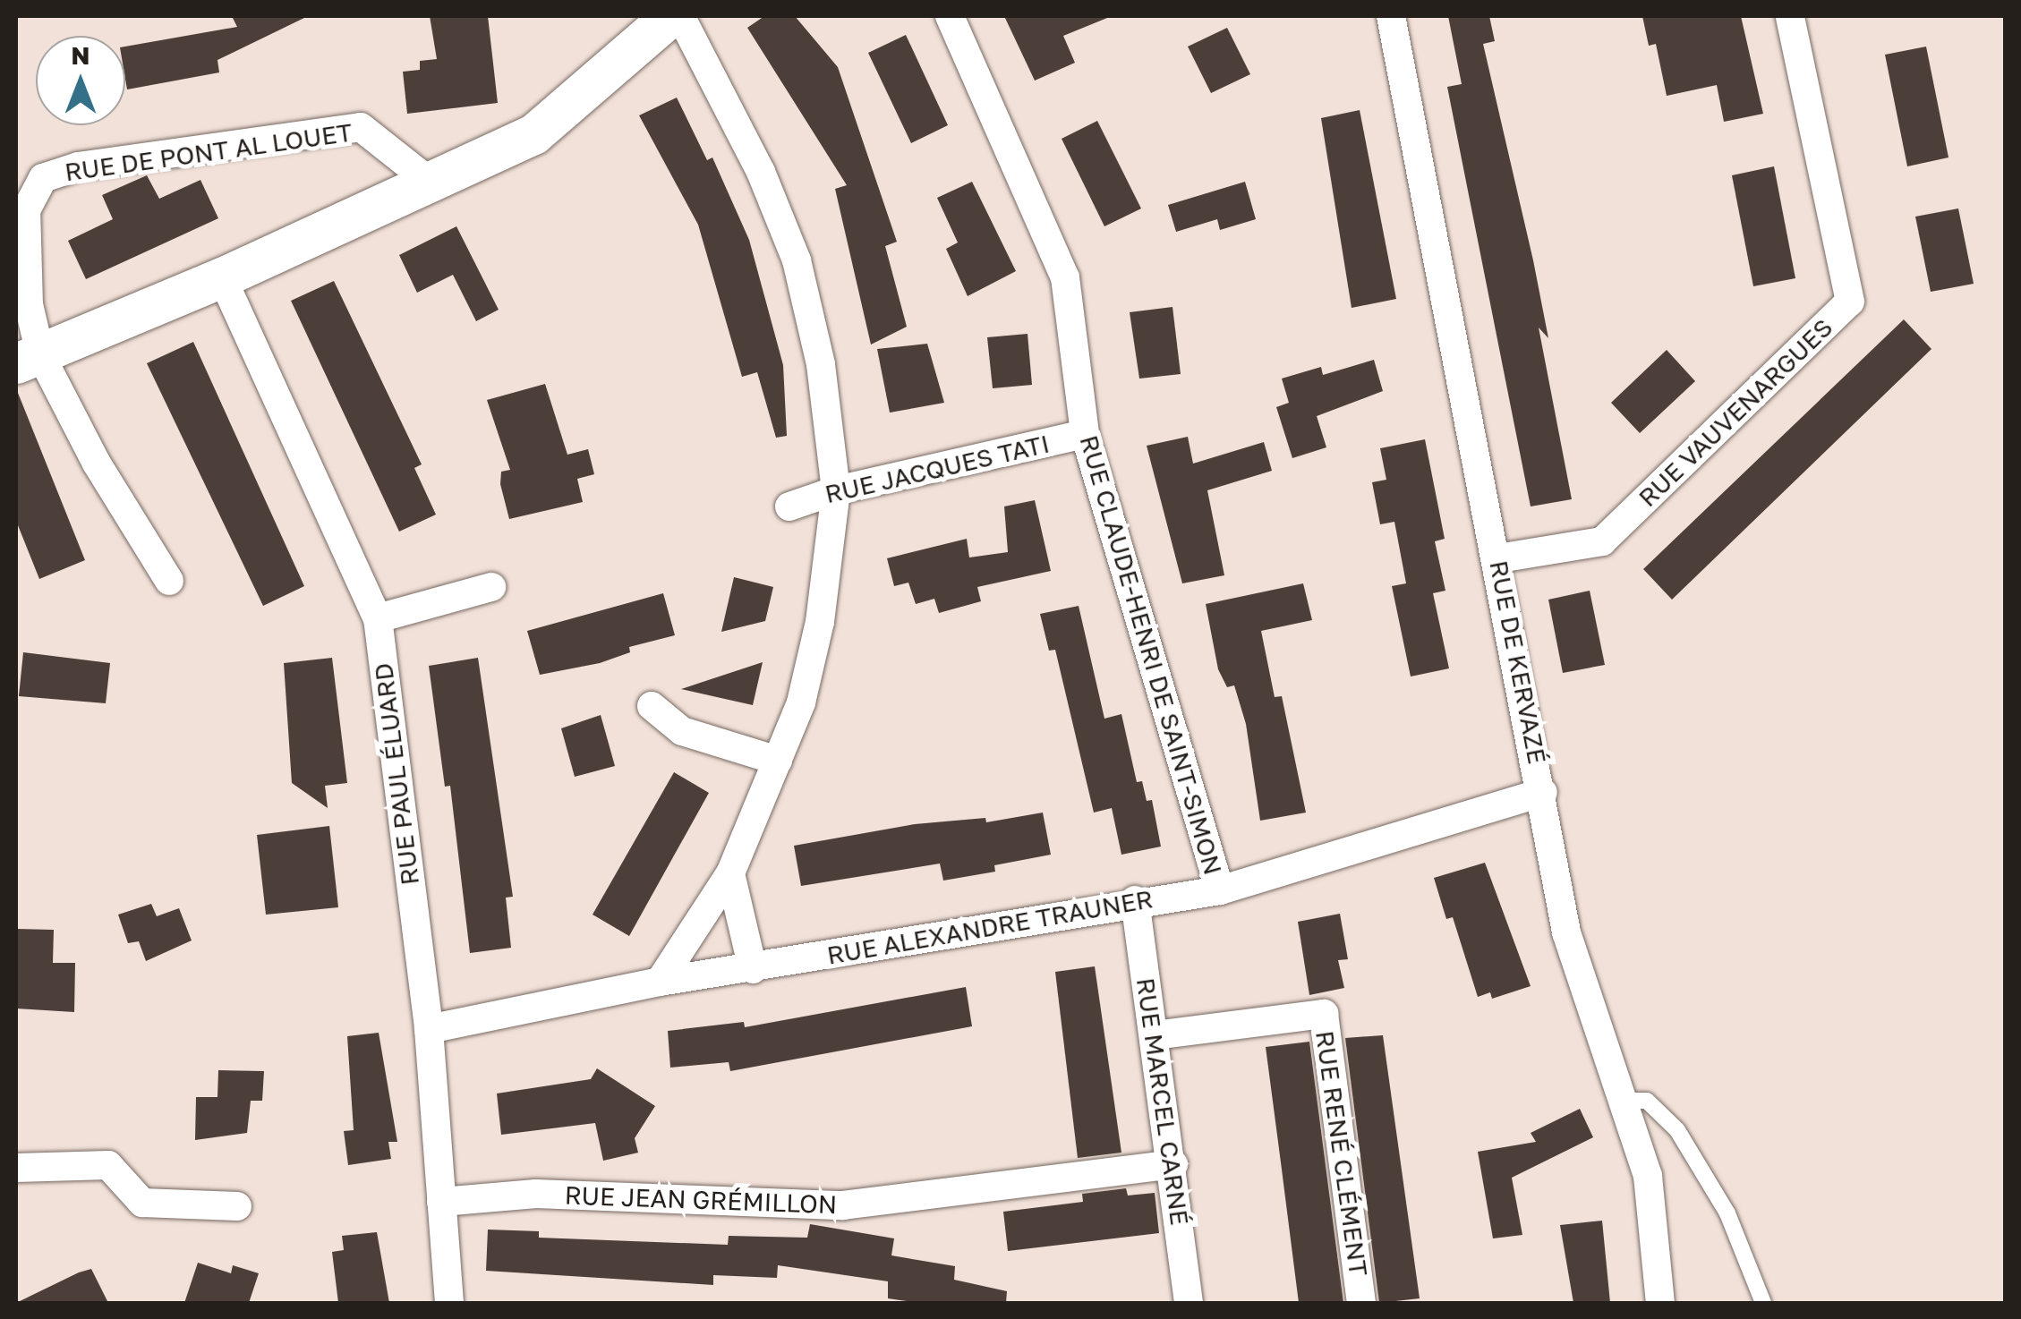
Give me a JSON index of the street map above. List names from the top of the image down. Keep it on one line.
{"streets":{"street":["RUE DE PONT AL LOUET","RUE VAUVENARGUES","RUE JACQUES TATI","RUE CLAUDE-HENRI DE SAINT-SIMON","RUE DE KERVAZÉ","RUE PAUL ÉLUARD","RUE ALEXANDRE TRAUNER","RUE MARCEL CARNÉ","RUE RENÉ CLÉMENT","RUE JEAN GRÉMILLON"]},"crossings":[["RUE VAUVENARGUES","RUE DE KERVAZÉ"],["RUE JACQUES TATI","RUE CLAUDE-HENRI DE SAINT-SIMON"],["RUE CLAUDE-HENRI DE SAINT-SIMON","RUE ALEXANDRE TRAUNER"],["RUE DE KERVAZÉ","RUE ALEXANDRE TRAUNER"],["RUE PAUL ÉLUARD","RUE ALEXANDRE TRAUNER"],["RUE PAUL ÉLUARD","RUE JEAN GRÉMILLON"],["RUE ALEXANDRE TRAUNER","RUE MARCEL CARNÉ"],["RUE MARCEL CARNÉ","RUE RENÉ CLÉMENT"],["RUE MARCEL CARNÉ","RUE JEAN GRÉMILLON"]],"north":"top"}
